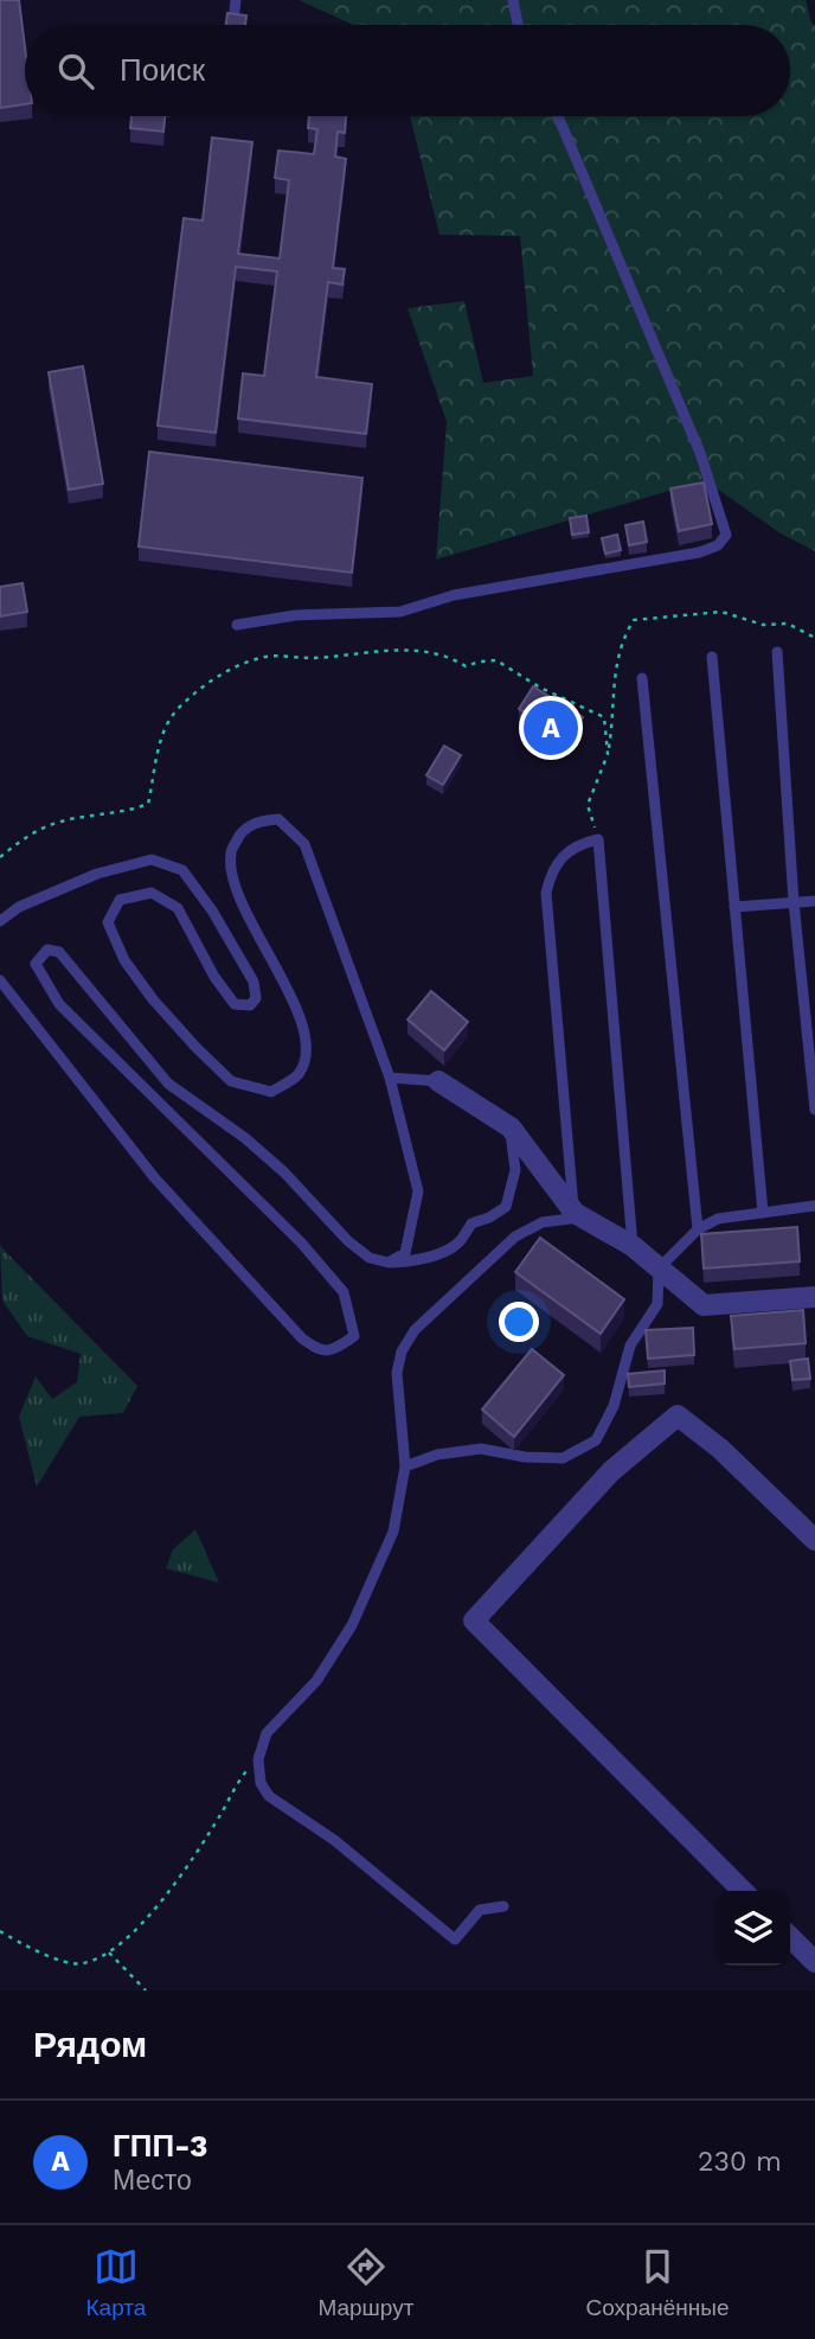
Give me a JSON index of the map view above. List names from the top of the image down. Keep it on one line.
{"page":{"search":"Поиск","pins":"A","heading":"Рядом","list":[{"mark":"A","name":"ГПП-3","note":"Место","value":"230 m"}],"nav":["Карта","Маршрут","Сохранённые"]}}
